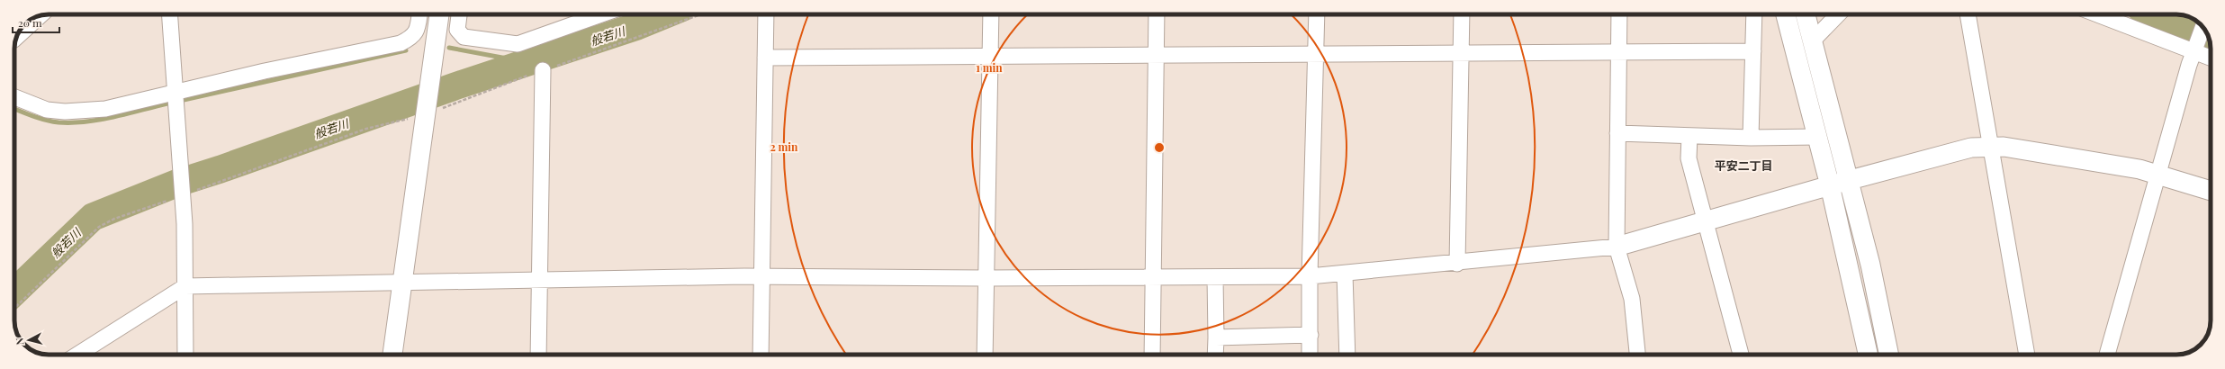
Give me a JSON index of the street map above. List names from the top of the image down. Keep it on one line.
{"districts":["平安二丁目"],"water":["般若川"],"scale_bar":"20 m","north":"left","rings":["1 min","2 min"]}
